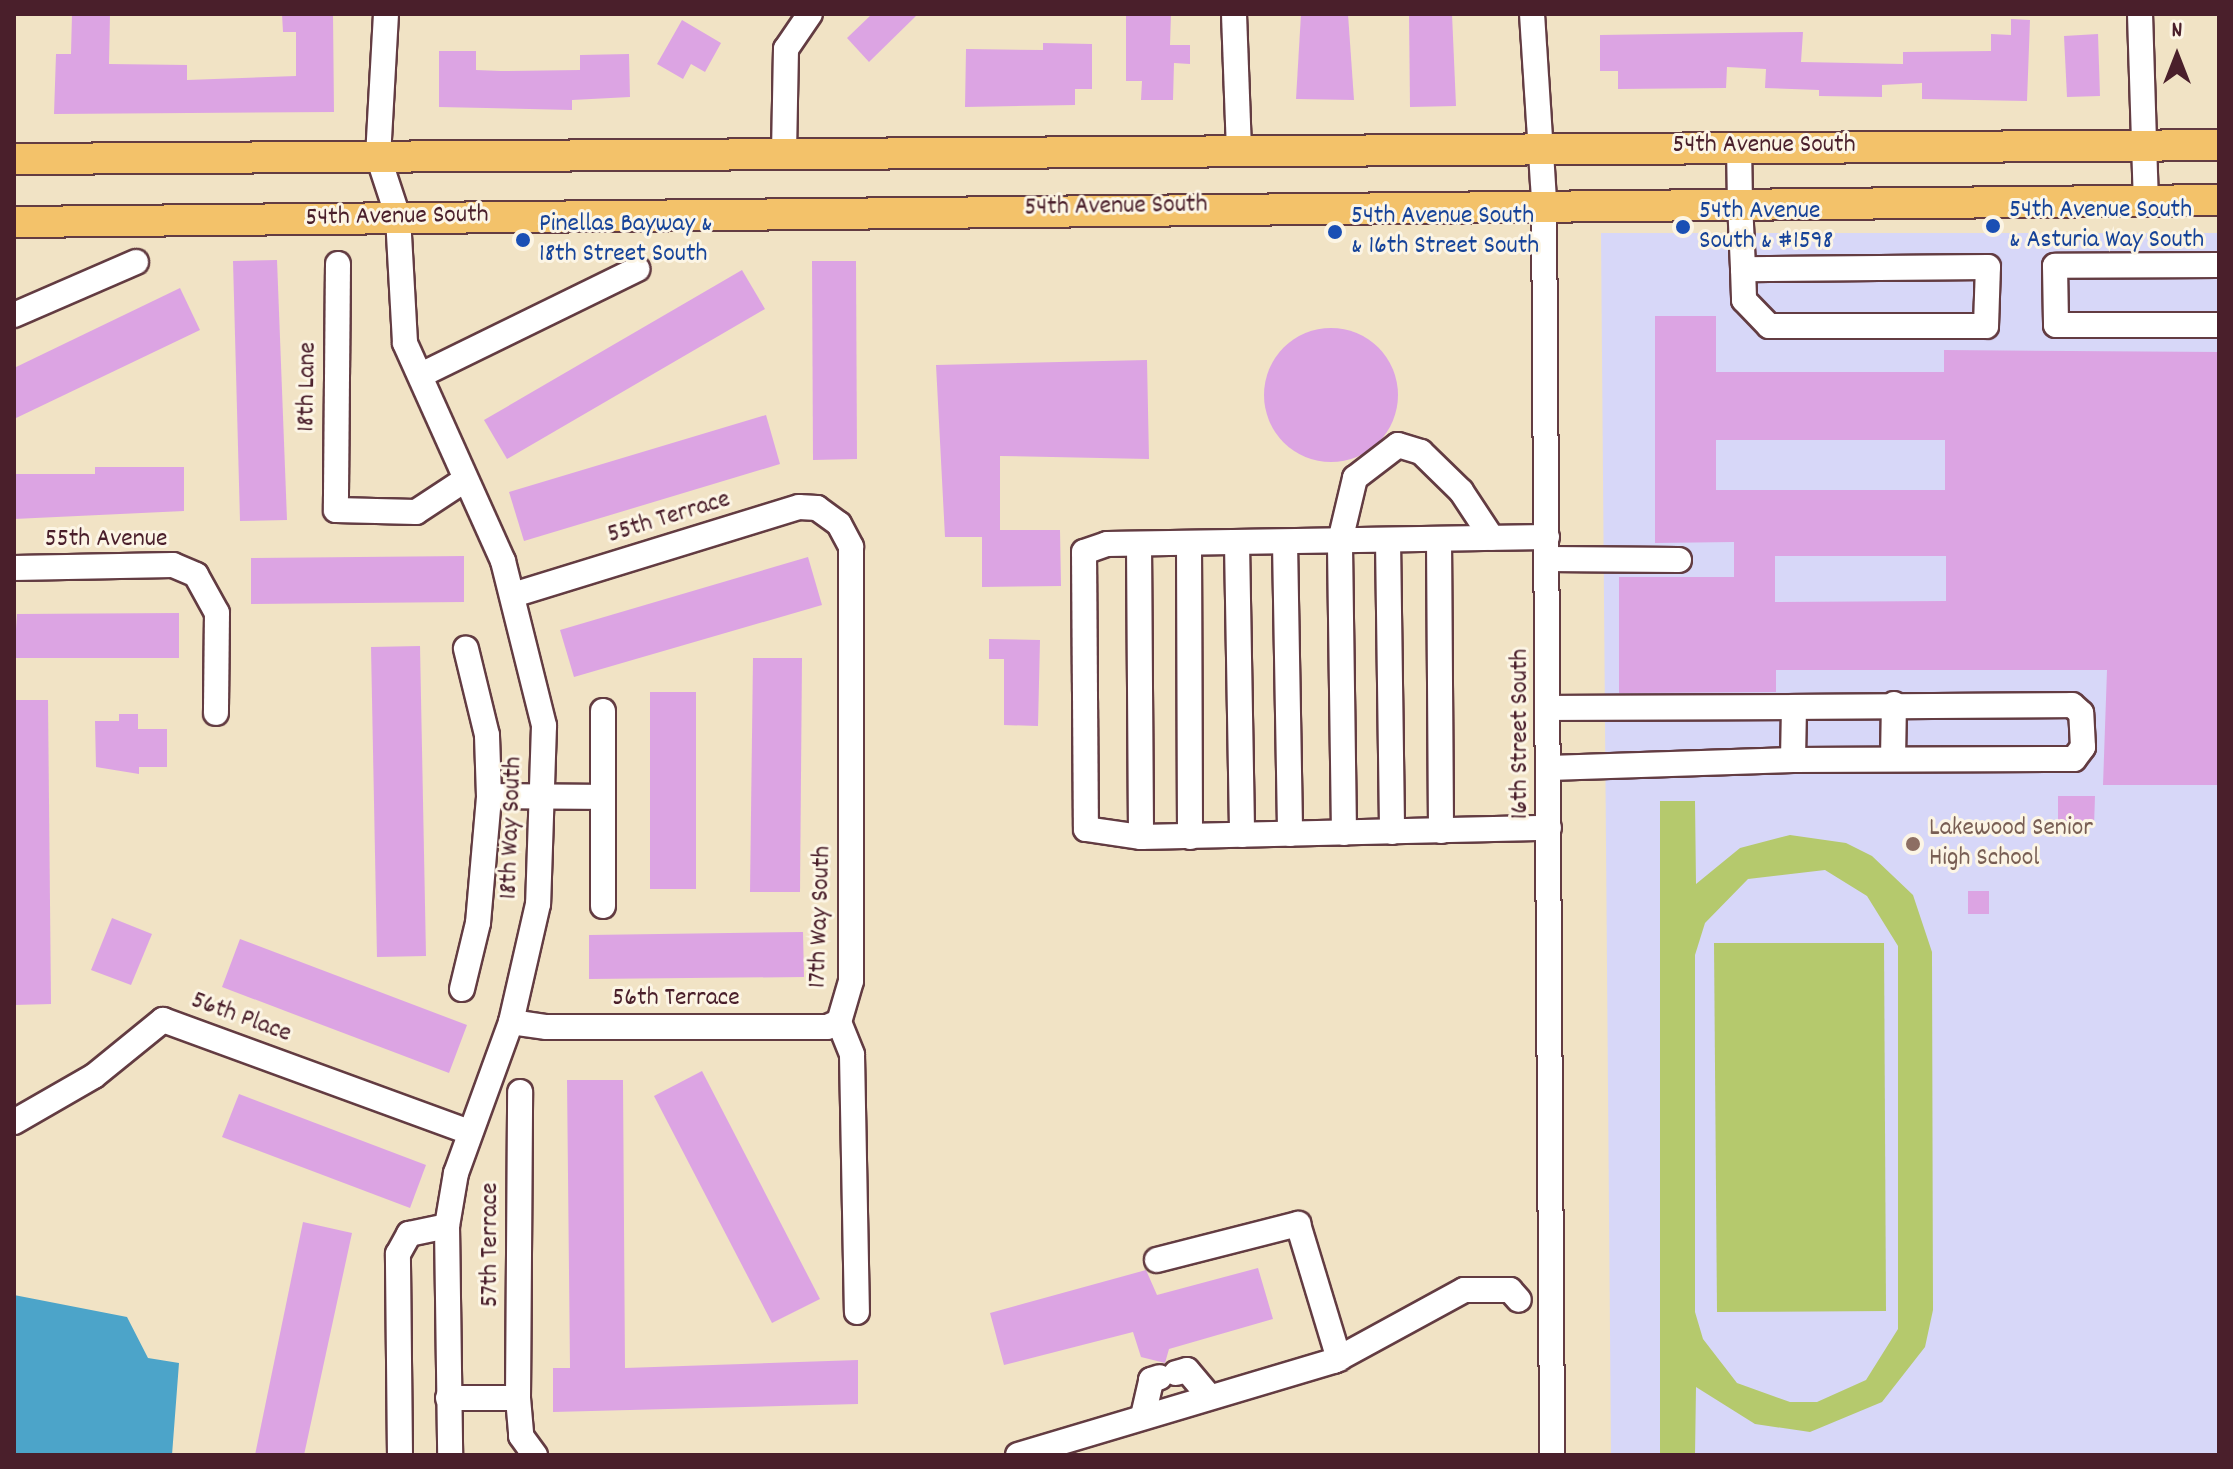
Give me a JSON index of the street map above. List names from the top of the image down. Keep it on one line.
{"streets":{"main road":["54th Avenue South"],"street":["18th Lane","55th Terrace","55th Avenue","16th Street South","18th Way South","17th Way South","56th Terrace","56th Place","57th Terrace"]},"crossings":[["54th Avenue South","16th Street South"],["54th Avenue South","18th Way South"],["18th Lane","18th Way South"],["55th Terrace","18th Way South"],["55th Terrace","17th Way South"],["18th Way South","56th Terrace"],["18th Way South","56th Place"],["17th Way South","56th Terrace"]],"places":["54th Avenue South & Asturia Way South","54th Avenue South & #1598","54th Avenue South & 16th Street South","Pinellas Bayway & 18th Street South","Lakewood Senior High School"],"north":"top"}
